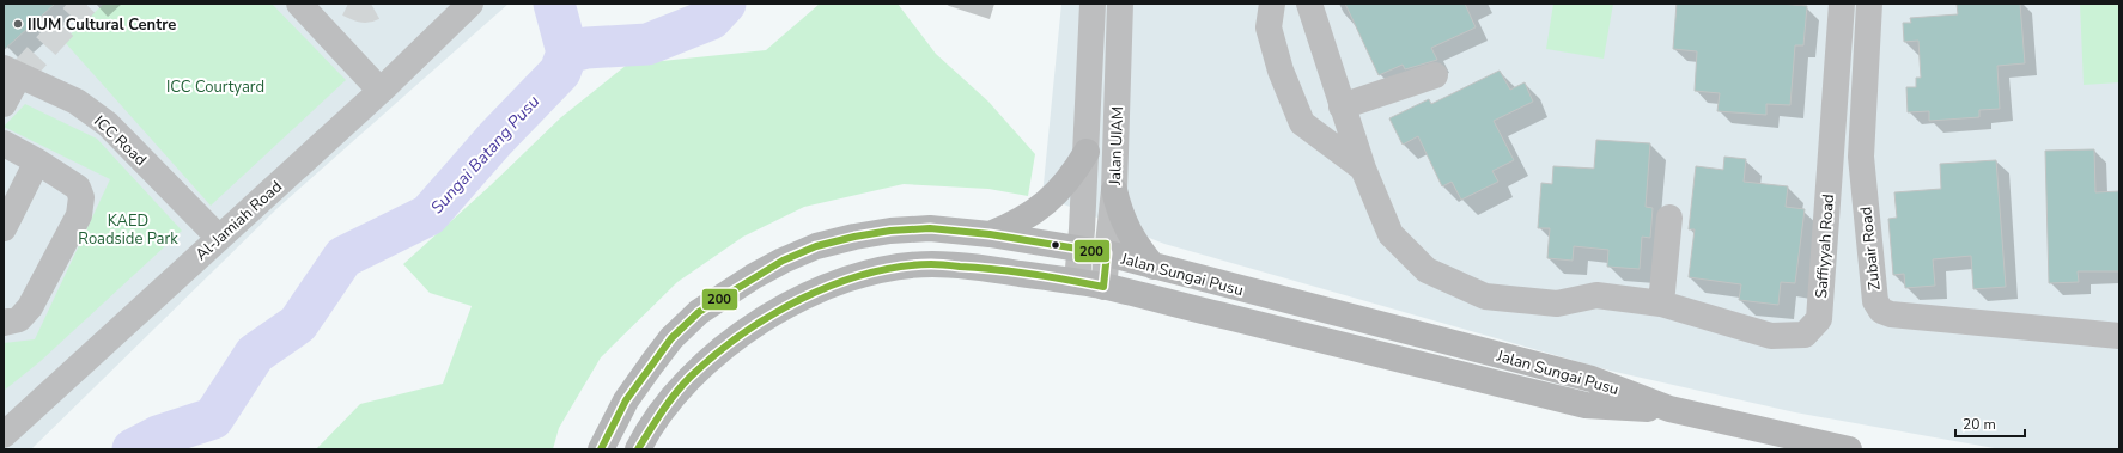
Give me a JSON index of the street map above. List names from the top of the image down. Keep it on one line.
{"streets":{"main road":["Jalan Sungai Pusu"],"street":["ICC Road","Jalan UIAM","Al-Jamiah Road","Saffiyyah Road","Zubair Road"]},"crossings":[["ICC Road","Al-Jamiah Road"],["Jalan UIAM","Jalan Sungai Pusu"]],"water":["Sungai Batang Pusu"],"parks":["ICC Courtyard","KAED Roadside Park"],"places":["IIUM Cultural Centre"],"lines":["transit line 200"],"scale_bar":"20 m"}
